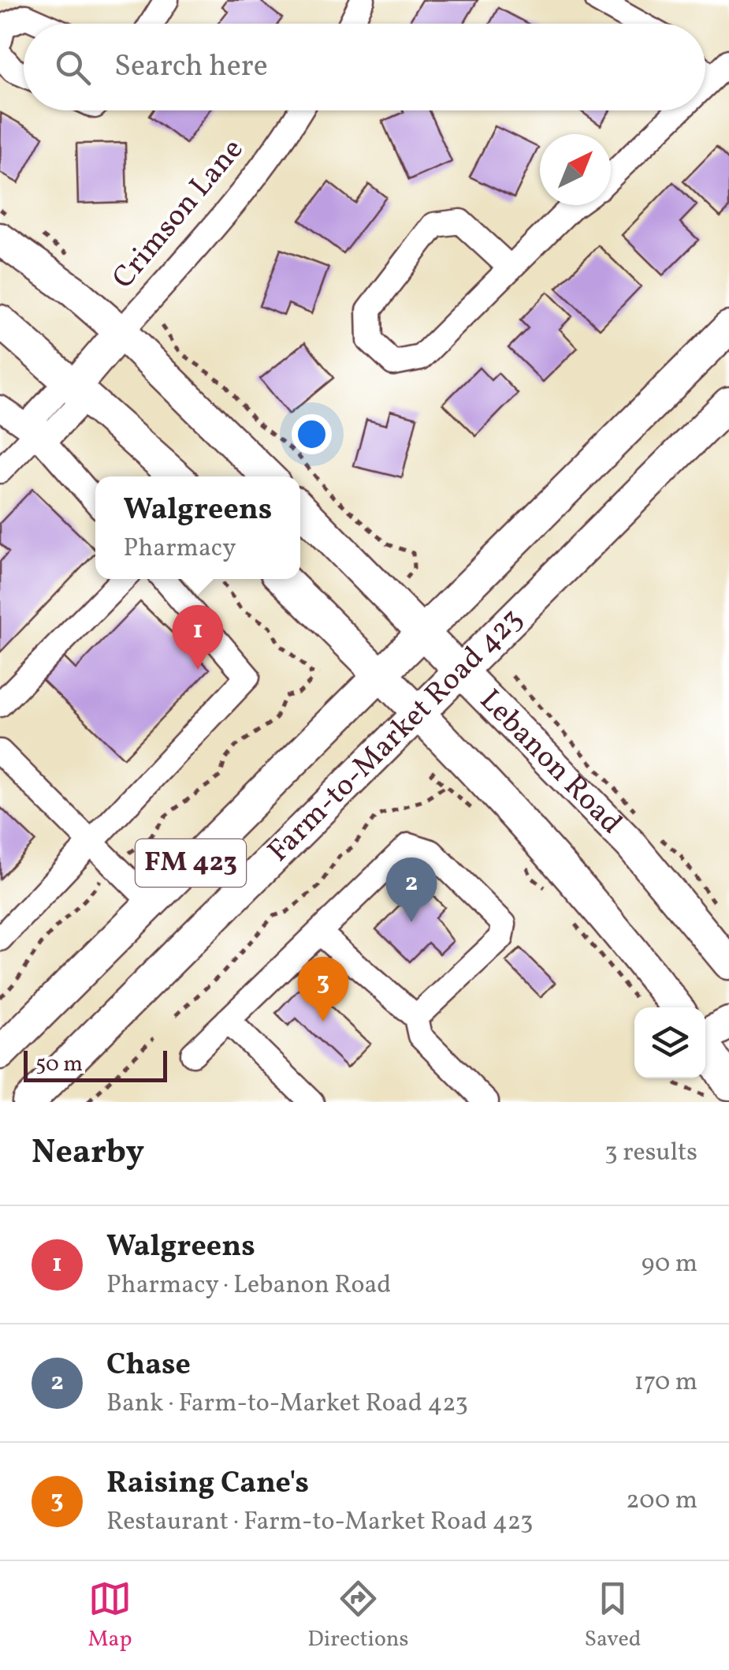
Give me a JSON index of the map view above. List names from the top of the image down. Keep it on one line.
{"streets":{"main road":["Farm-to-Market Road 423","Lebanon Road","FM 423"],"street":["Crimson Lane"]},"crossings":[["Farm-to-Market Road 423","Lebanon Road"],["Farm-to-Market Road 423","FM 423"],["Lebanon Road","FM 423"]],"scale_bar":"50 m","north":"top right","page":{"search":"Search here","popup":["Walgreens","Pharmacy"],"pins":["1","2","3"],"scale":"50 m","heading":["Nearby","3 results"],"list":[{"mark":"1","name":"Walgreens","note":"Pharmacy · Lebanon Road","value":"90 m"},{"mark":"2","name":"Chase","note":"Bank · Farm-to-Market Road 423","value":"170 m"},{"mark":"3","name":"Raising Cane's","note":"Restaurant · Farm-to-Market Road 423","value":"200 m"}],"nav":["Map","Directions","Saved"]}}
